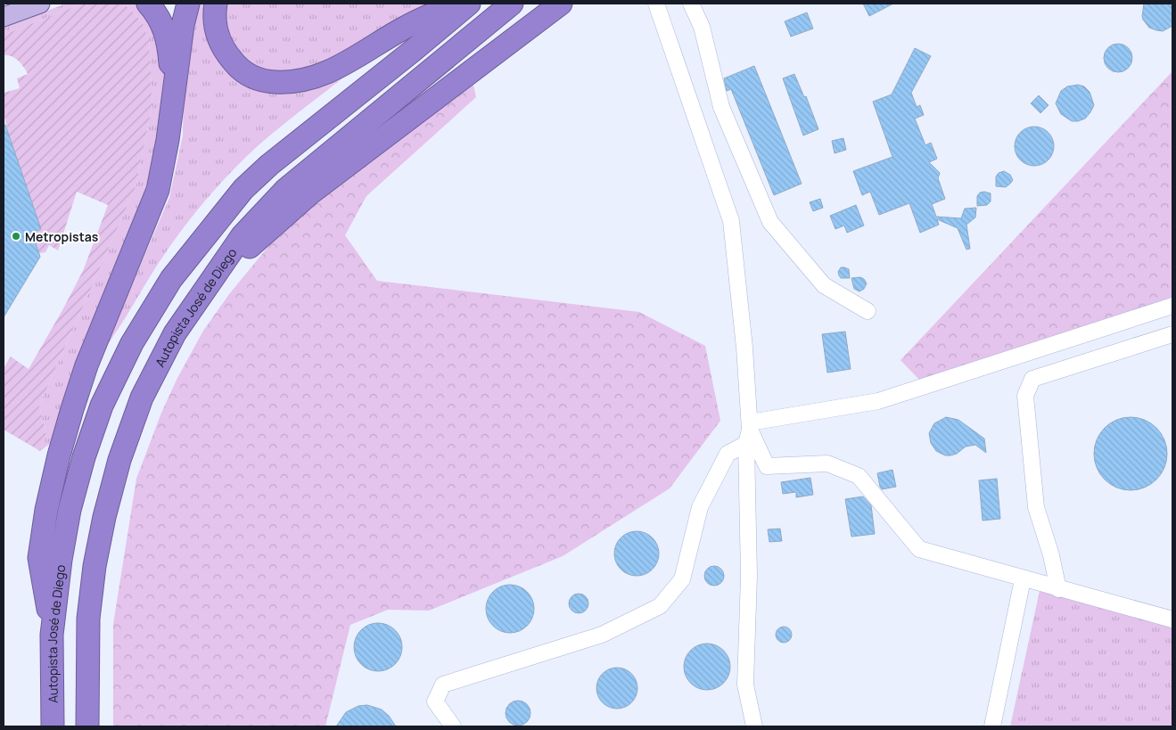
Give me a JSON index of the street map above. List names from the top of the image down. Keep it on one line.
{"streets":{"highway":["Autopista José de Diego"]},"places":["Metropistas"]}
